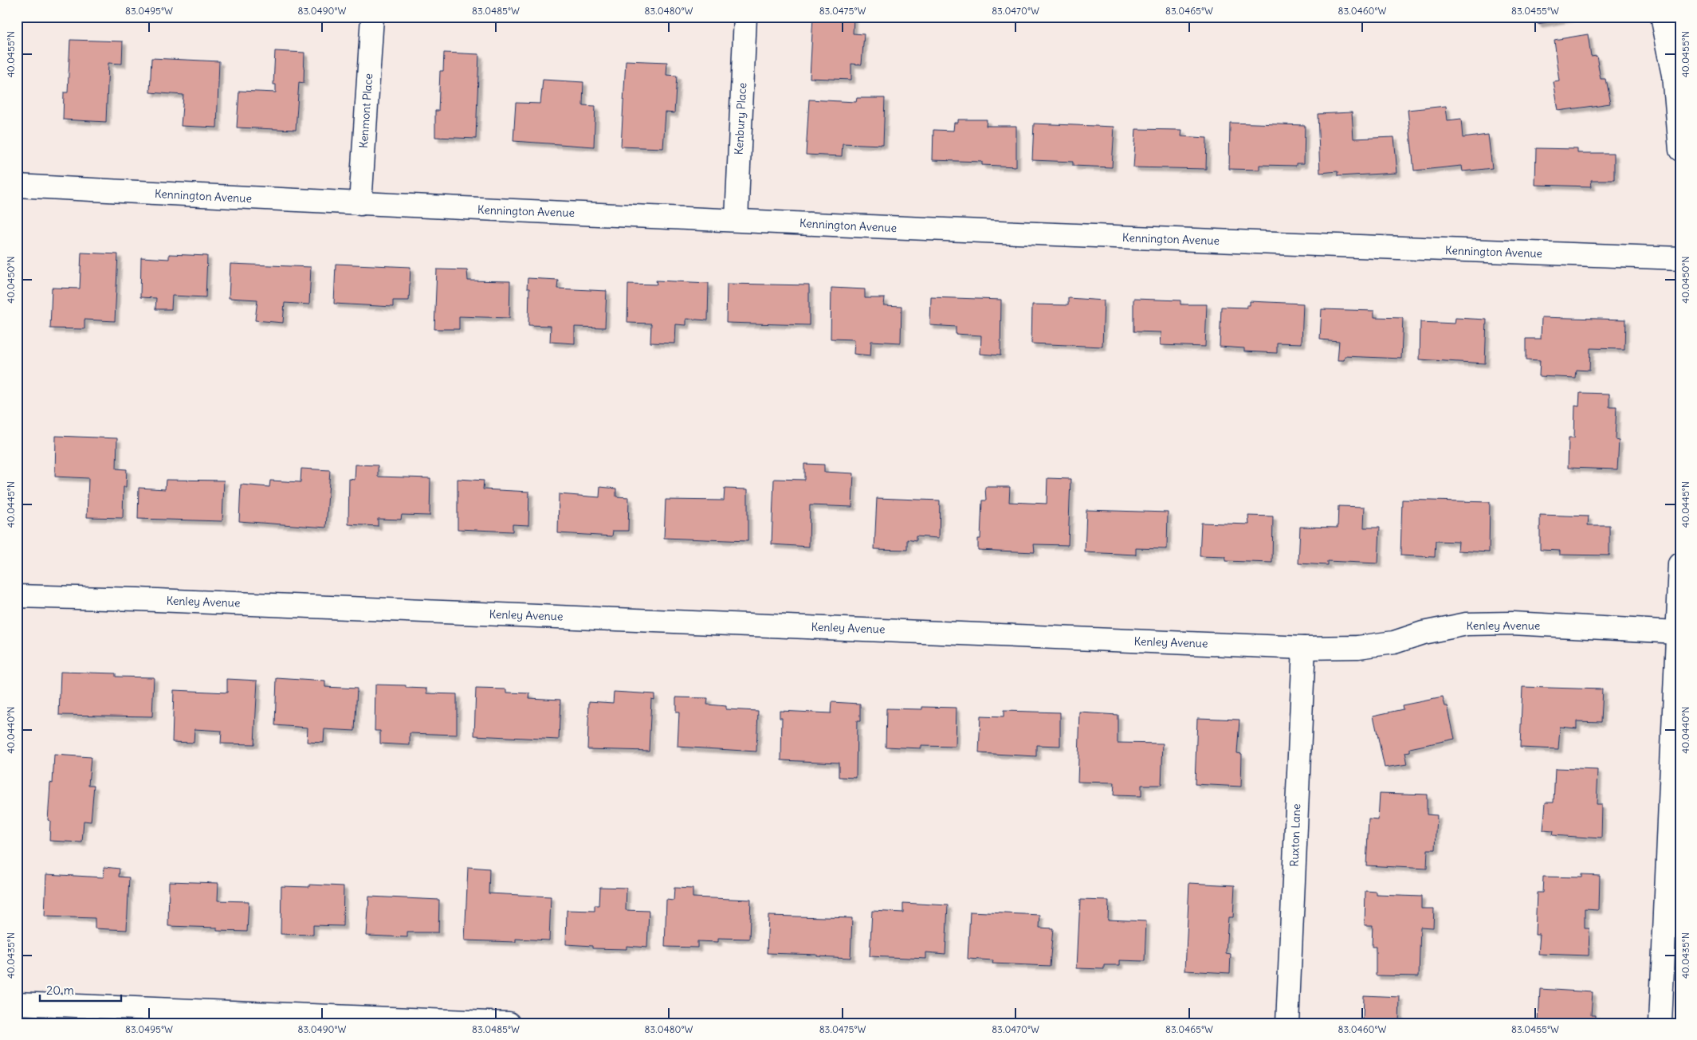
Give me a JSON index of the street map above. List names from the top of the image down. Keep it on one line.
{"streets":{"street":["Kenmont Place","Kenbury Place","Kennington Avenue","Kenley Avenue","Ruxton Lane"]},"crossings":[["Kenmont Place","Kennington Avenue"],["Kenbury Place","Kennington Avenue"],["Kenley Avenue","Ruxton Lane"]],"scale_bar":"20 m","coordinates":["83.0495°W","83.0490°W","83.0485°W","83.0480°W","83.0475°W","83.0470°W","83.0465°W","83.0460°W","83.0455°W","40.0455°N","40.0450°N","40.0445°N","40.0440°N","40.0435°N"]}
